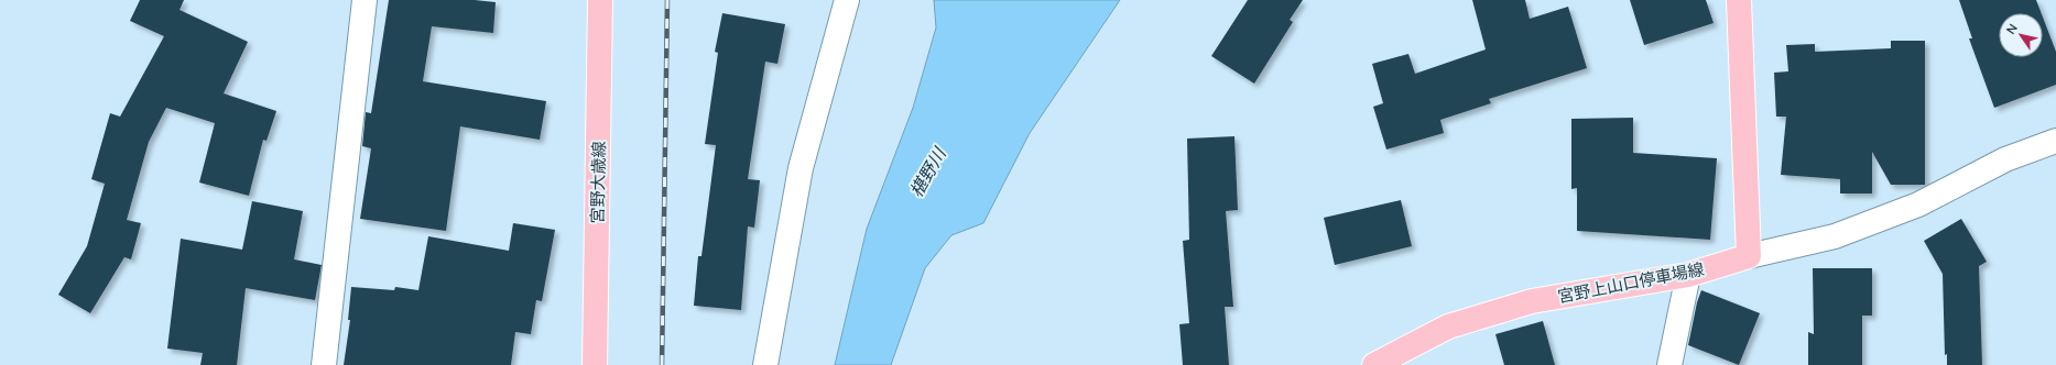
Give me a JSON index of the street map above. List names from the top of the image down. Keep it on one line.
{"streets":{"main road":["宮野大歳線","宮野上山口停車場線"]},"water":["椹野川"],"north":"top left"}
